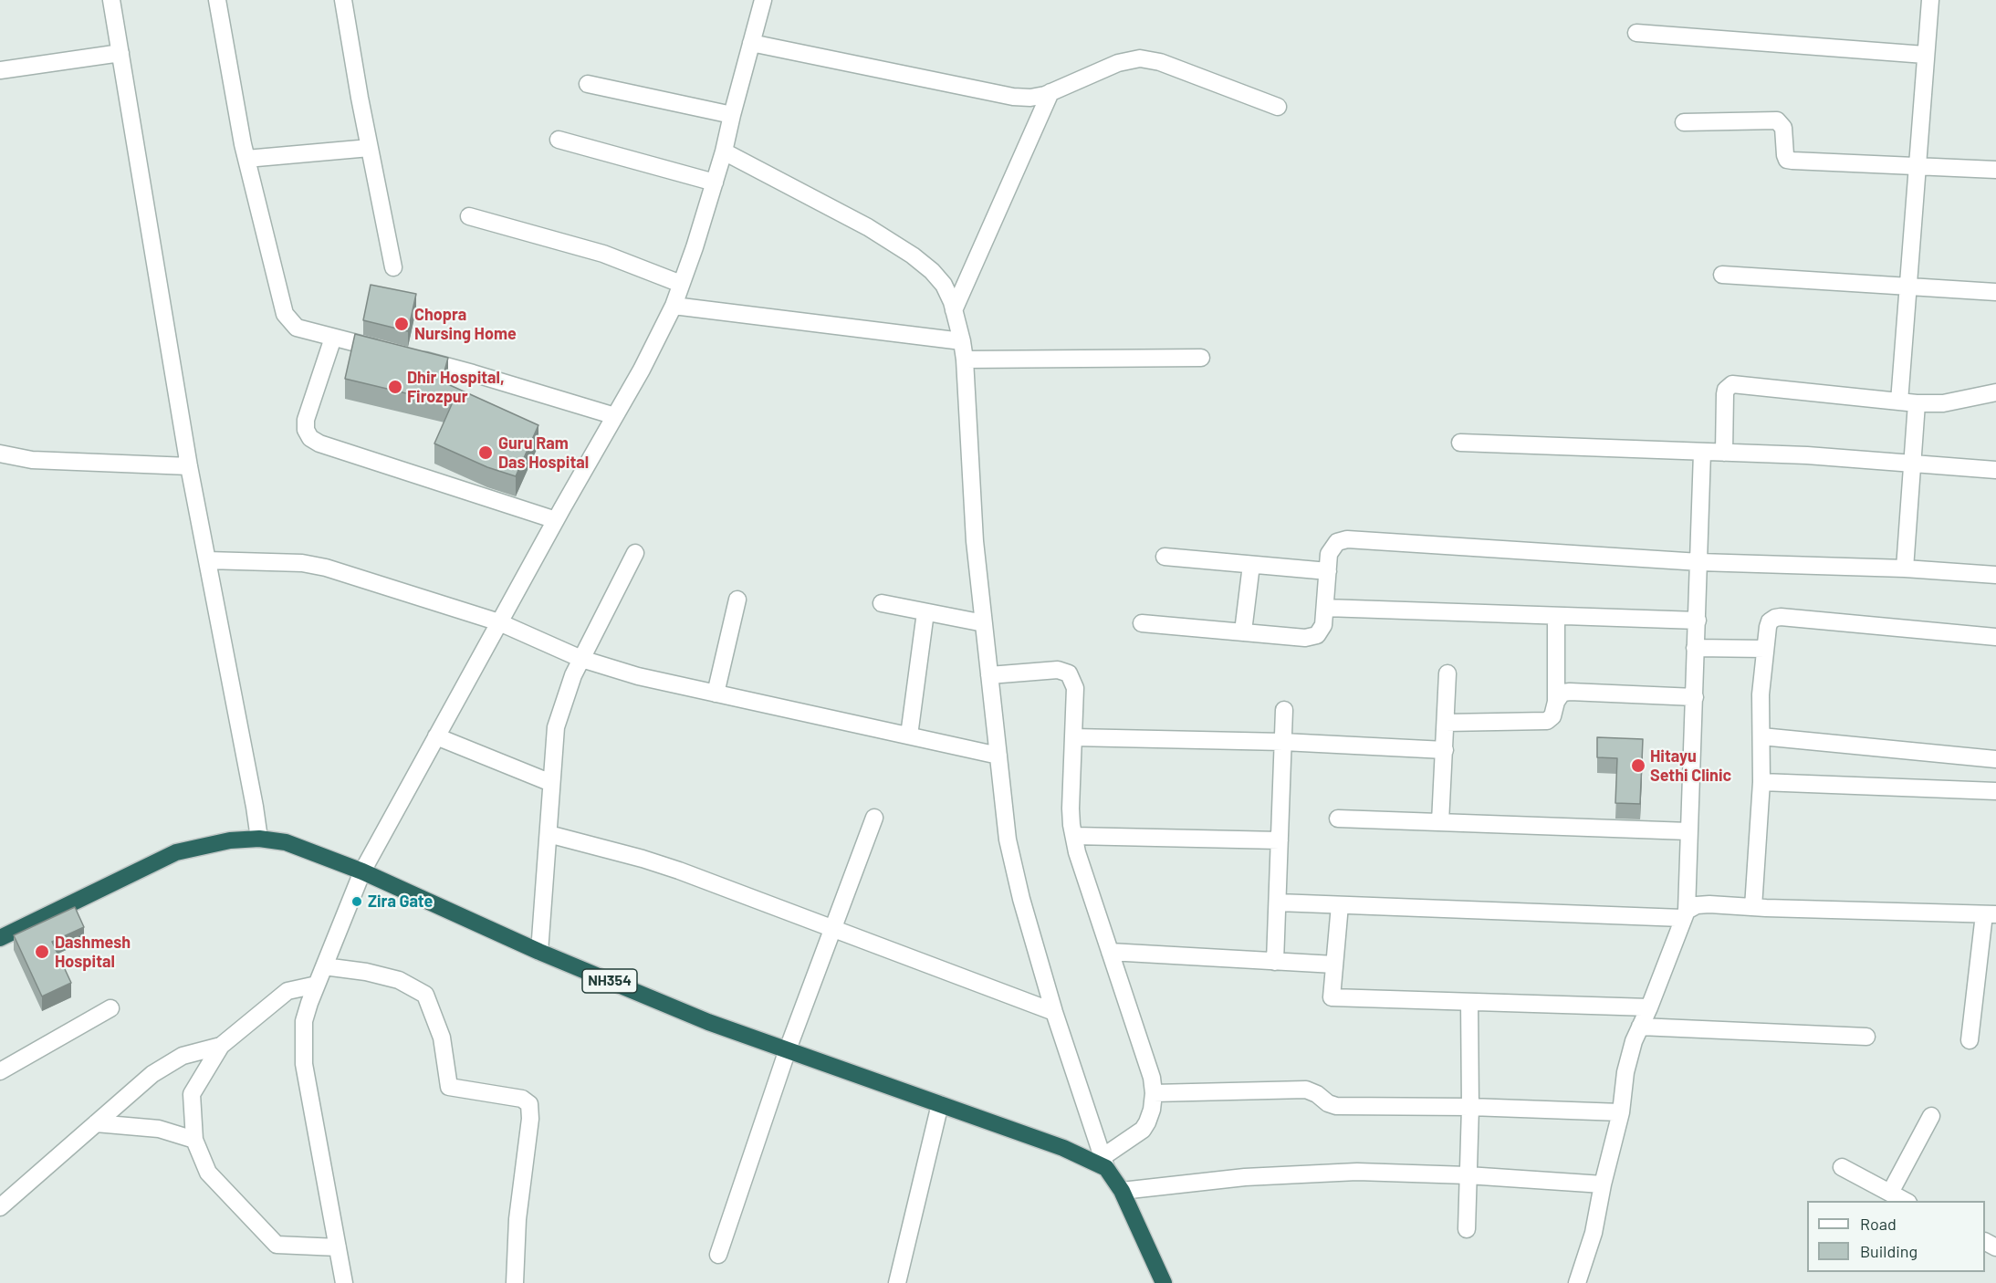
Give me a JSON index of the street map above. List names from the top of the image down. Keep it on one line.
{"streets":{"highway":["NH354"]},"places":["Chopra Nursing Home","Dhir Hospital, Firozpur","Guru Ram Das Hospital","Hitayu Sethi Clinic","Zira Gate","Dashmesh Hospital"],"legend":["Road","Building"]}
